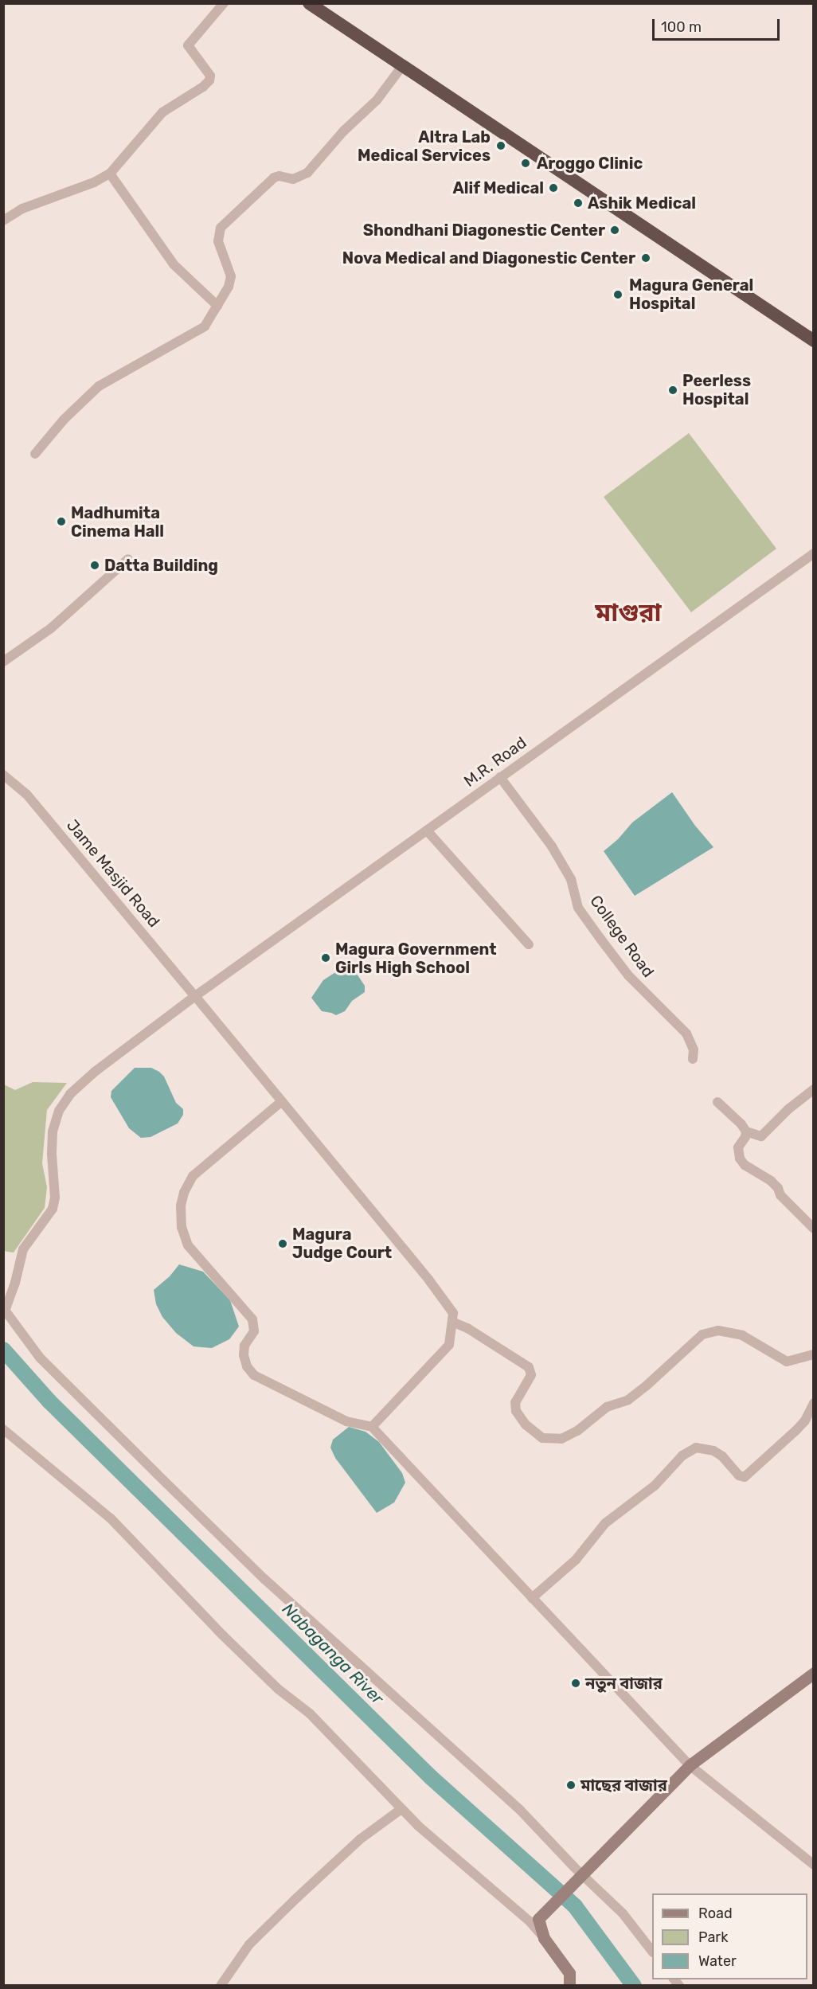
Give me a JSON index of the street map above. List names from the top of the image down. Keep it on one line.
{"streets":{"street":["M.R. Road","Jame Masjid Road","College Road"]},"crossings":[["M.R. Road","Jame Masjid Road"],["M.R. Road","College Road"]],"districts":["মাগুরা"],"water":["Nabaganga River"],"places":["Altra Lab Medical Services","Aroggo Clinic","Alif Medical","Ashik Medical","Shondhani Diagonestic Center","Nova Medical and Diagonestic Center","Magura General Hospital","Peerless Hospital","Madhumita Cinema Hall","Datta Building","Magura Government Girls High School","Magura Judge Court","নতুন বাজার","মাছের বাজার"],"legend":["Road","Park","Water"],"scale_bar":"100 m"}
